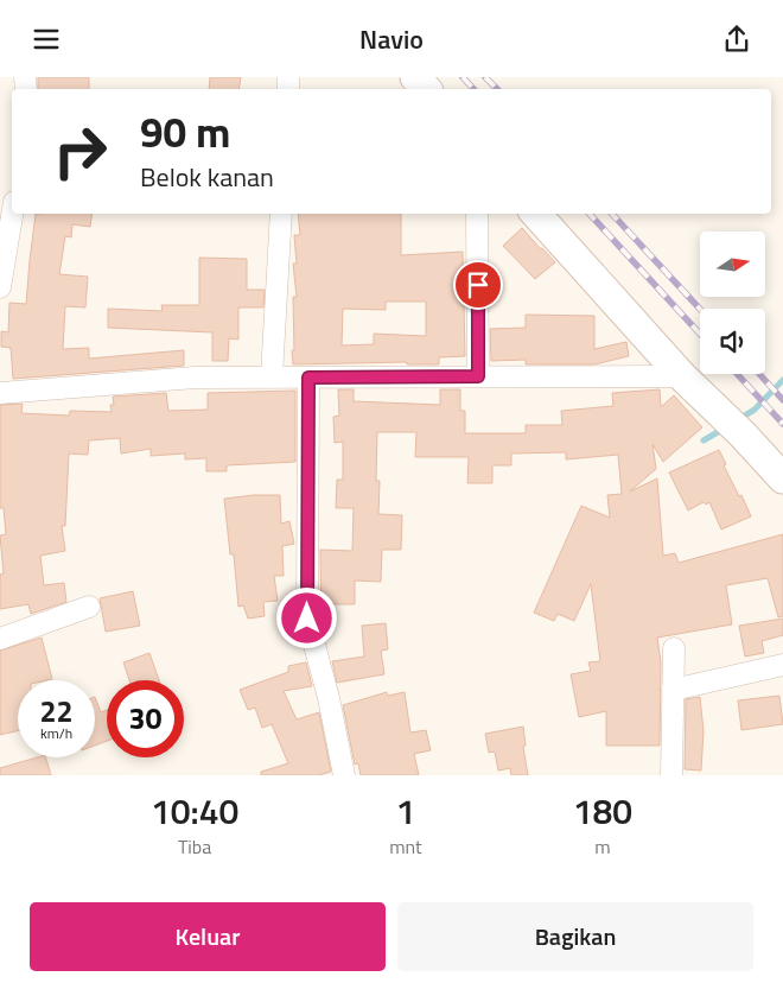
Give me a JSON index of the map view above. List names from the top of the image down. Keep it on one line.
{"north":"right","page":{"header":"Navio","turn":["90 m","Belok kanan"],"speed":"22 km/h","limit":"30","eta":["10:40","Tiba","1","mnt","180","m"],"buttons":["Keluar","Bagikan"]}}
